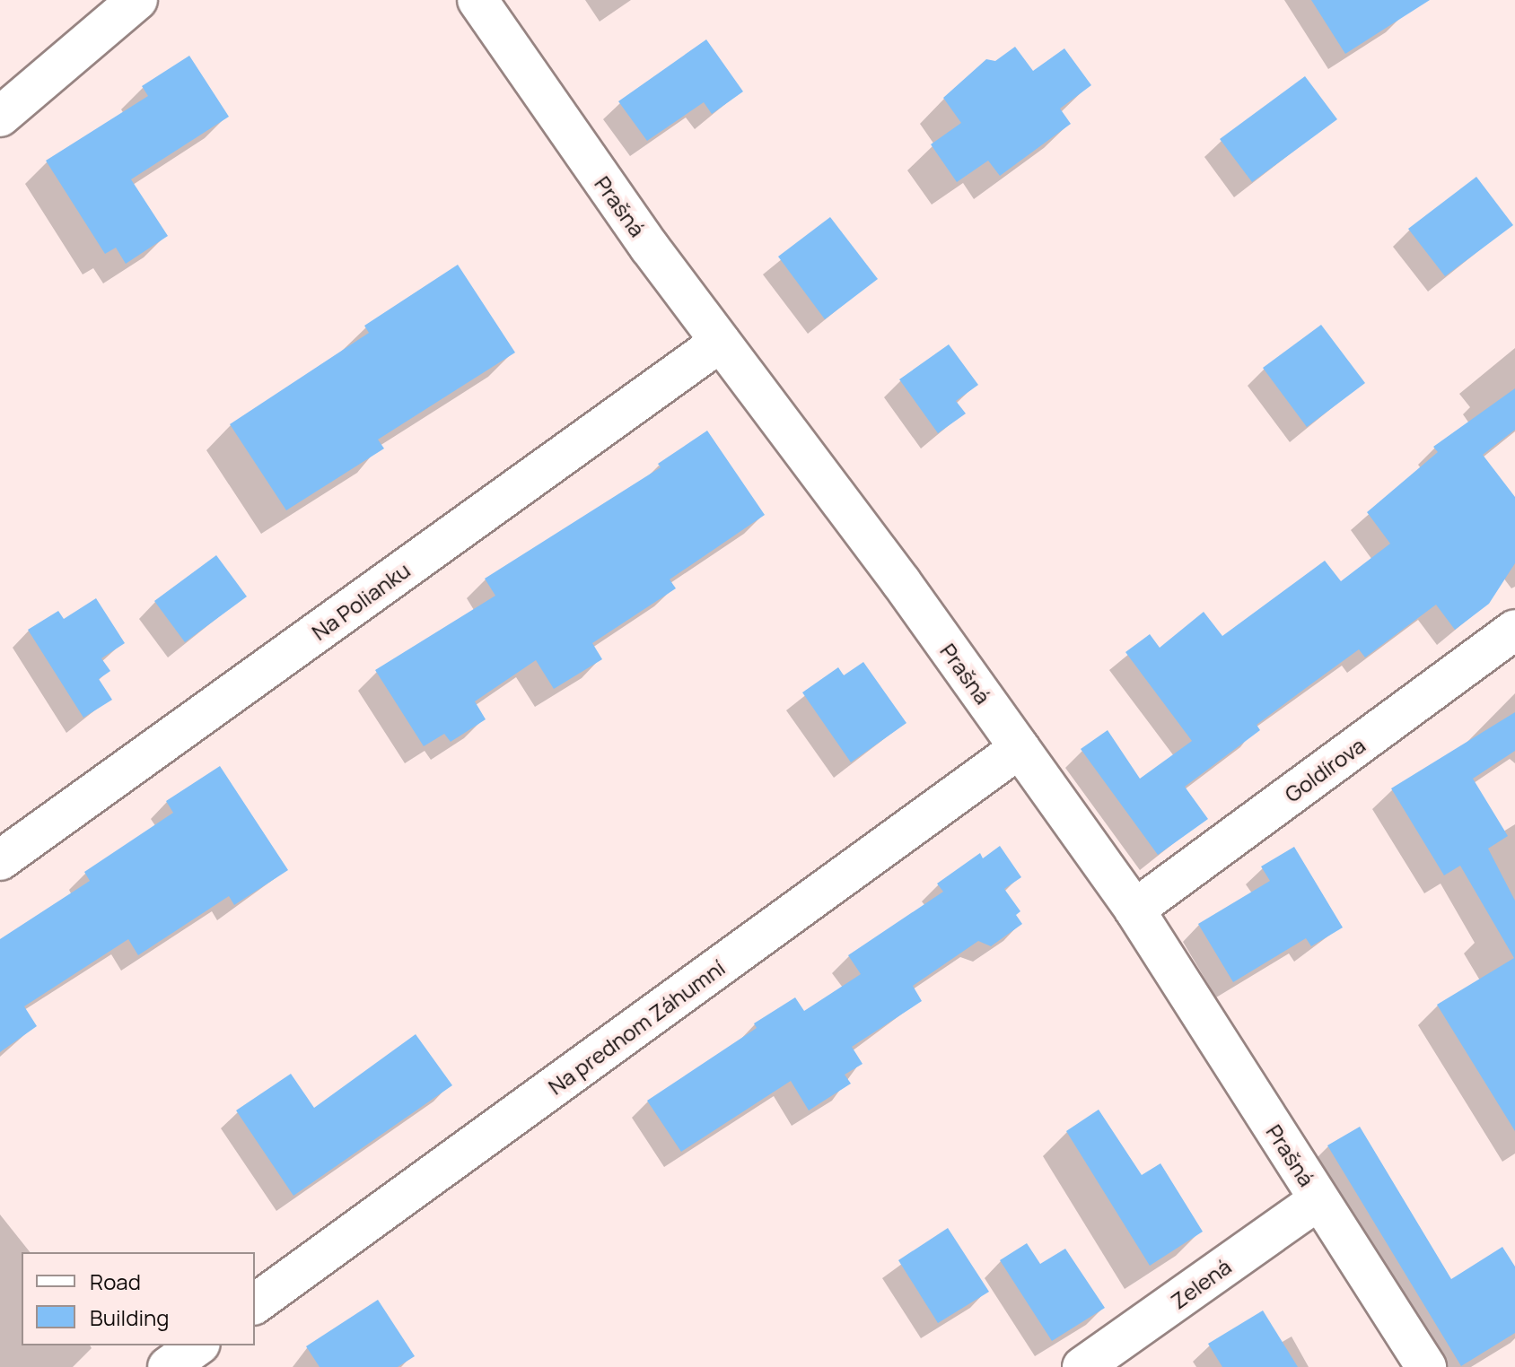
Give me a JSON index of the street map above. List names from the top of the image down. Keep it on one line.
{"streets":{"street":["Prašná","Na Polianku","Goldírova","Na prednom Záhumní","Zelená"]},"crossings":[["Prašná","Na Polianku"],["Prašná","Goldírova"],["Prašná","Na prednom Záhumní"],["Prašná","Zelená"]],"legend":["Road","Building"]}
